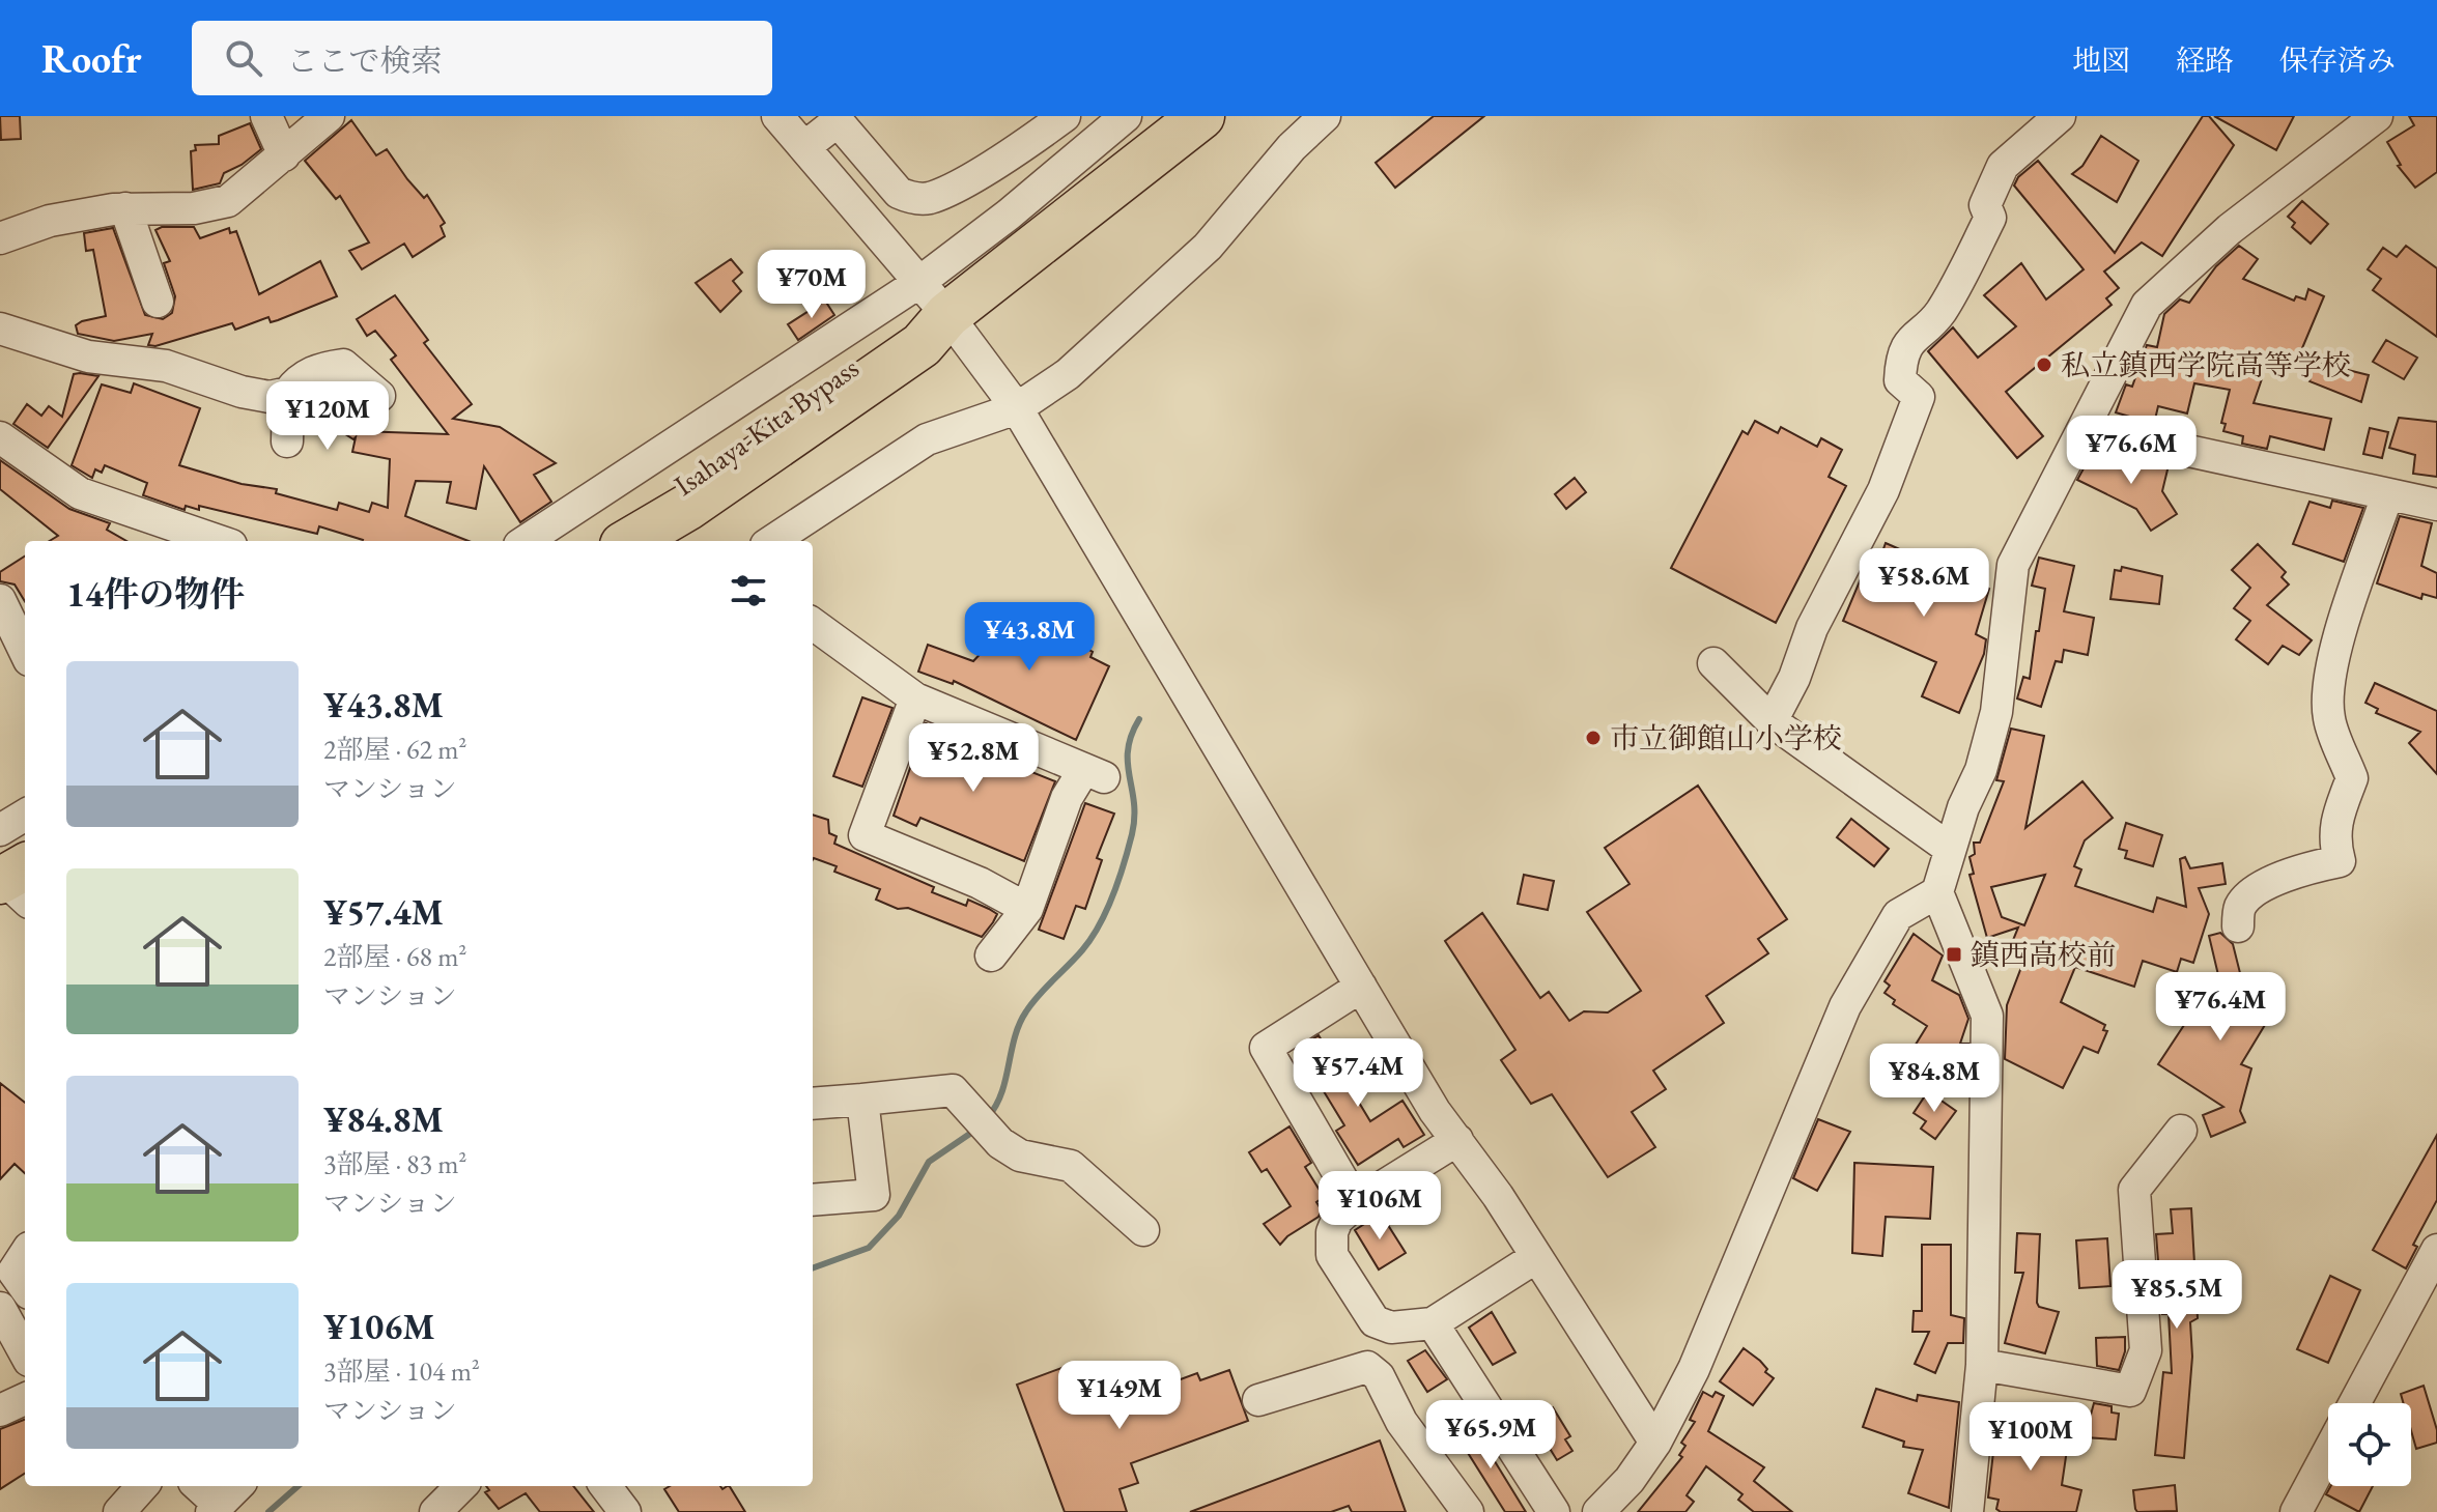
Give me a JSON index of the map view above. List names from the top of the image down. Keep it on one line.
{"streets":{"highway":["Isahaya-Kita Bypass"]},"places":{"other":["私立鎮西学院高等学校","市立御館山小学校"],"transit":["鎮西高校前"]},"page":{"header":"Roofr","search":"ここで検索","nav":["地図","経路","保存済み"],"price":["¥70M","¥120M","¥76.6M","¥58.6M","¥43.8M","¥52.8M","¥76.4M","¥57.4M","¥84.8M","¥106M","¥85.5M","¥149M","¥65.9M","¥100M"],"heading":"14件の物件","list":[{"name":"¥43.8M","note":"2部屋 · 62 m² · マンション"},{"name":"¥57.4M","note":"2部屋 · 68 m² · マンション"},{"name":"¥84.8M","note":"3部屋 · 83 m² · マンション"},{"name":"¥106M","note":"3部屋 · 104 m² · マンション"}]}}
